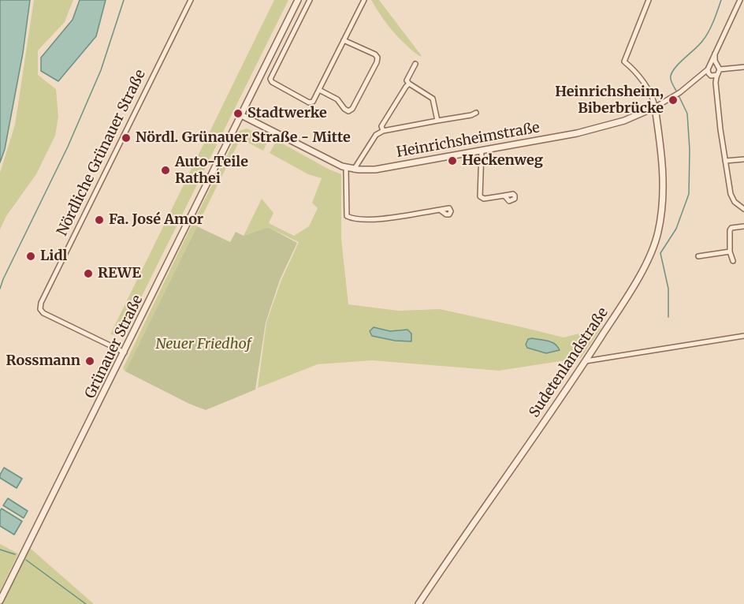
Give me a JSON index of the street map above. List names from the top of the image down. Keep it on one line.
{"streets":{"street":["Heinrichsheimstraße","Nördliche Grünauer Straße","Grünauer Straße","Sudetenlandstraße"]},"crossings":[["Heinrichsheimstraße","Grünauer Straße"],["Heinrichsheimstraße","Sudetenlandstraße"],["Nördliche Grünauer Straße","Grünauer Straße"]],"parks":["Neuer Friedhof"],"places":["Heinrichsheim, Biberbrücke","Stadtwerke","Nördl. Grünauer Straße - Mitte","Heckenweg","Auto-Teile Rathei","Fa. José Amor","Lidl","REWE","Rossmann"]}
